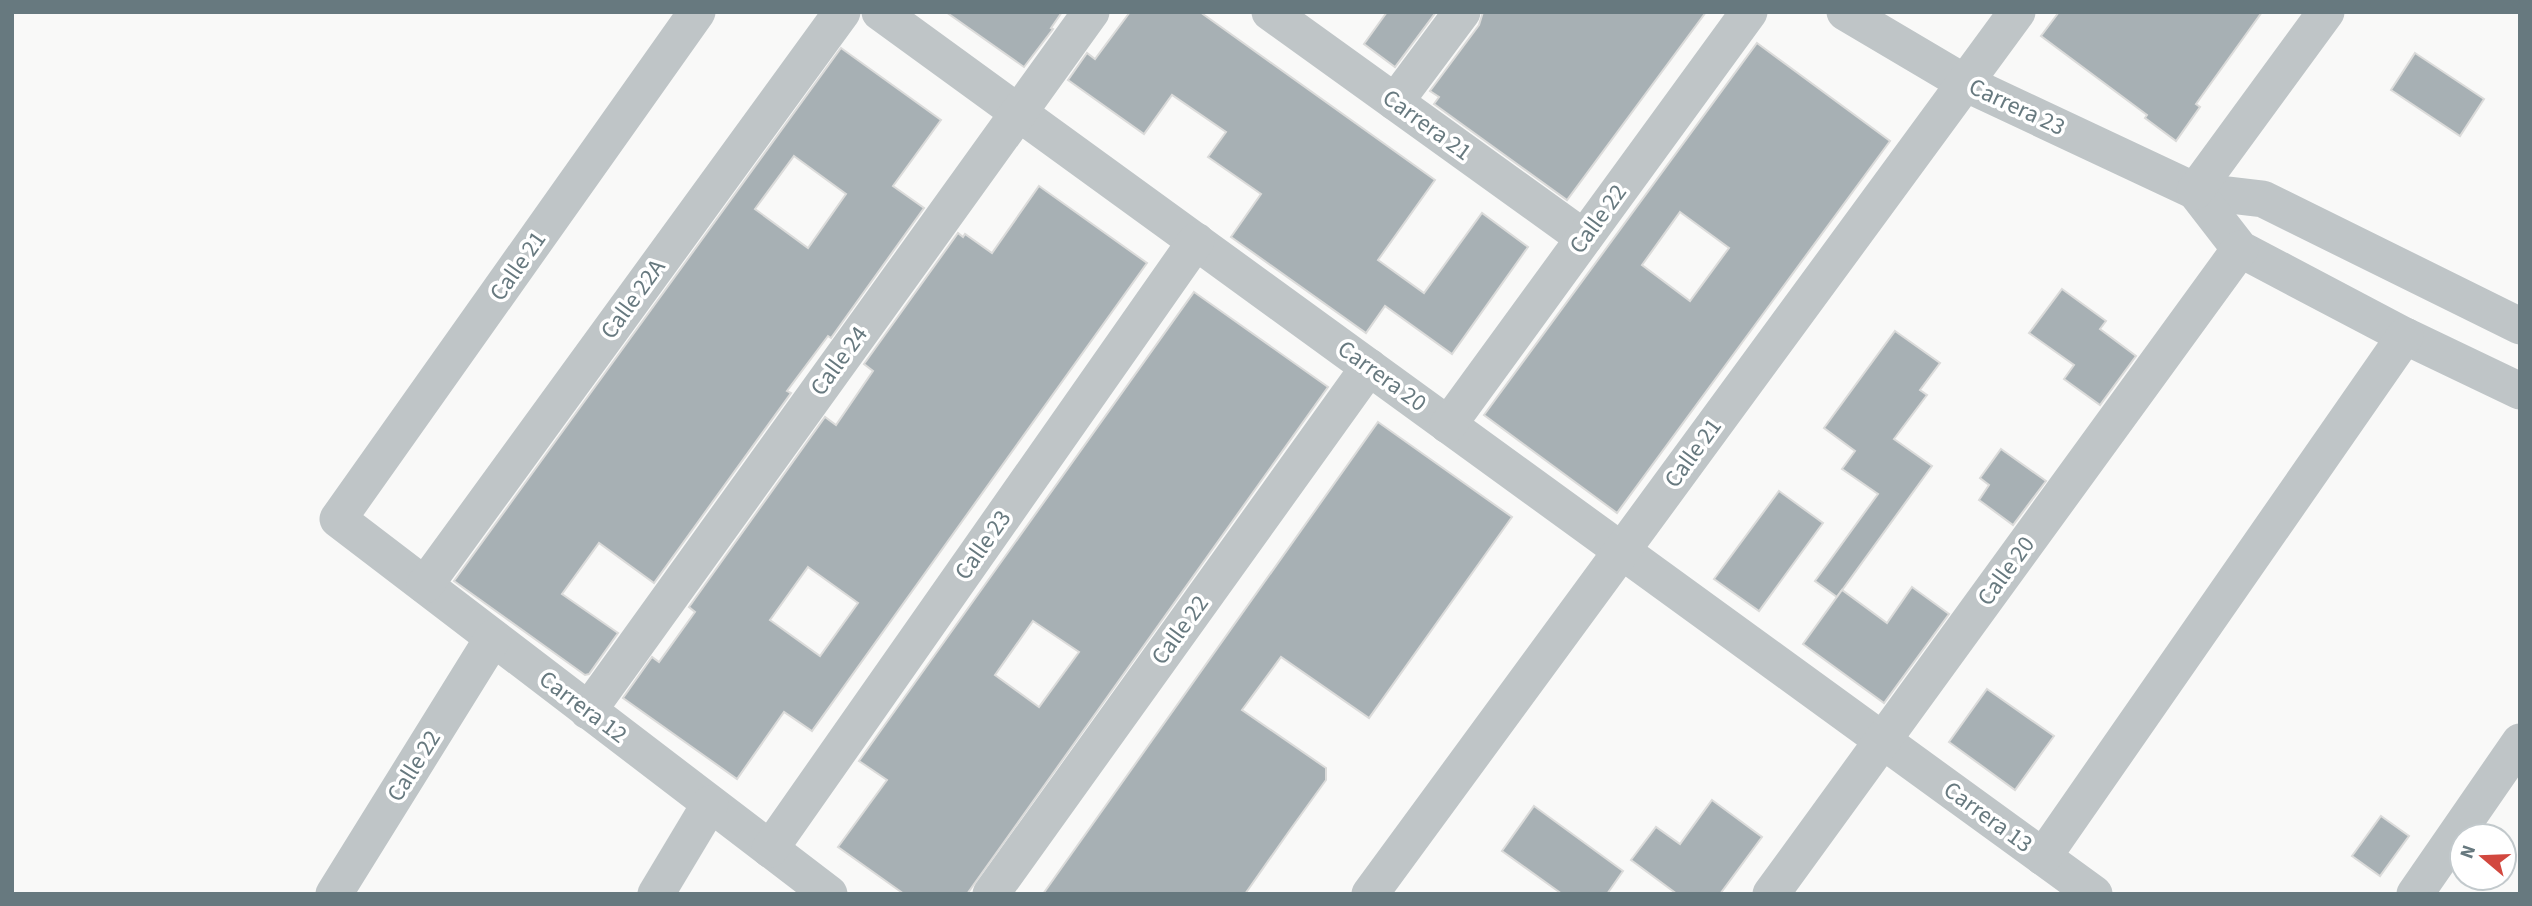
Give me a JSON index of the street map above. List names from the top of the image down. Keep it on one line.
{"streets":{"street":["Carrera 23","Carrera 21","Calle 22","Calle 21","Calle 22A","Calle 24","Carrera 20","Calle 23","Calle 20","Carrera 12","Carrera 13"]},"crossings":[["Carrera 23","Calle 21"],["Carrera 23","Calle 20"],["Carrera 21","Calle 22"],["Calle 22","Carrera 20"],["Calle 22","Carrera 12"],["Calle 21","Carrera 20"],["Calle 21","Carrera 12"],["Calle 22A","Carrera 12"],["Calle 24","Carrera 20"],["Calle 24","Carrera 12"],["Carrera 20","Calle 23"],["Carrera 20","Calle 20"],["Carrera 20","Carrera 13"],["Calle 23","Carrera 12"],["Calle 20","Carrera 13"]],"north":"left"}
